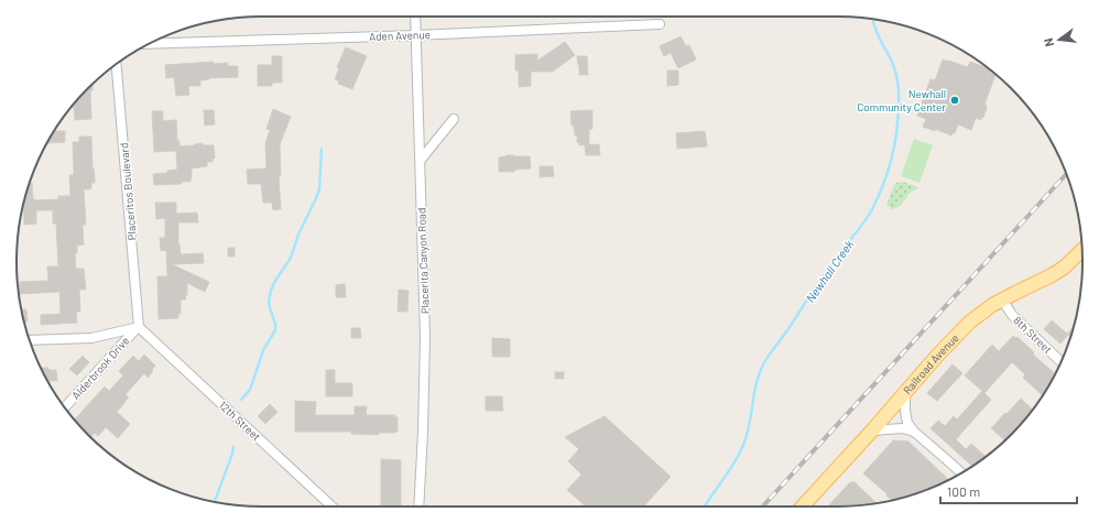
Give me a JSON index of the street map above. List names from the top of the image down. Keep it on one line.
{"streets":{"main road":["Railroad Avenue"],"street":["Aden Avenue","Placeritos Boulevard","Placerita Canyon Road","8th Street","Alderbrook Drive","12th Street"]},"crossings":[["Aden Avenue","Placerita Canyon Road"],["Placeritos Boulevard","Alderbrook Drive"],["Placeritos Boulevard","12th Street"],["8th Street","Railroad Avenue"],["Alderbrook Drive","12th Street"]],"water":["Newhall Creek"],"places":["Newhall Community Center"],"scale_bar":"100 m","north":"left"}
